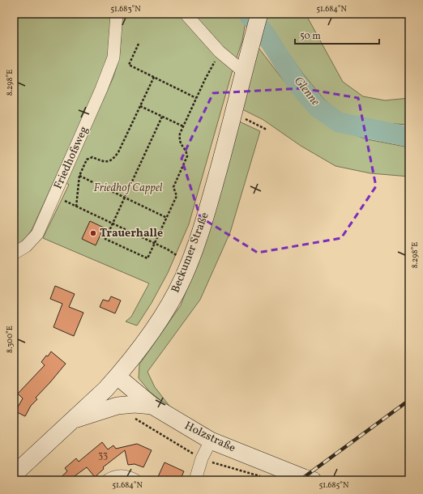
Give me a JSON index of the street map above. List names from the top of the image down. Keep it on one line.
{"streets":{"main road":["Beckumer Straße","Holzstraße"],"street":["Friedhofsweg"]},"crossings":[["Beckumer Straße","Holzstraße"]],"water":["Glenne"],"parks":["Friedhof Cappel"],"places":["Trauerhalle"],"house_numbers":["33"],"scale_bar":"50 m","coordinates":["51.683°N","51.684°N","8.298°E","8.300°E","51.685°N"]}
